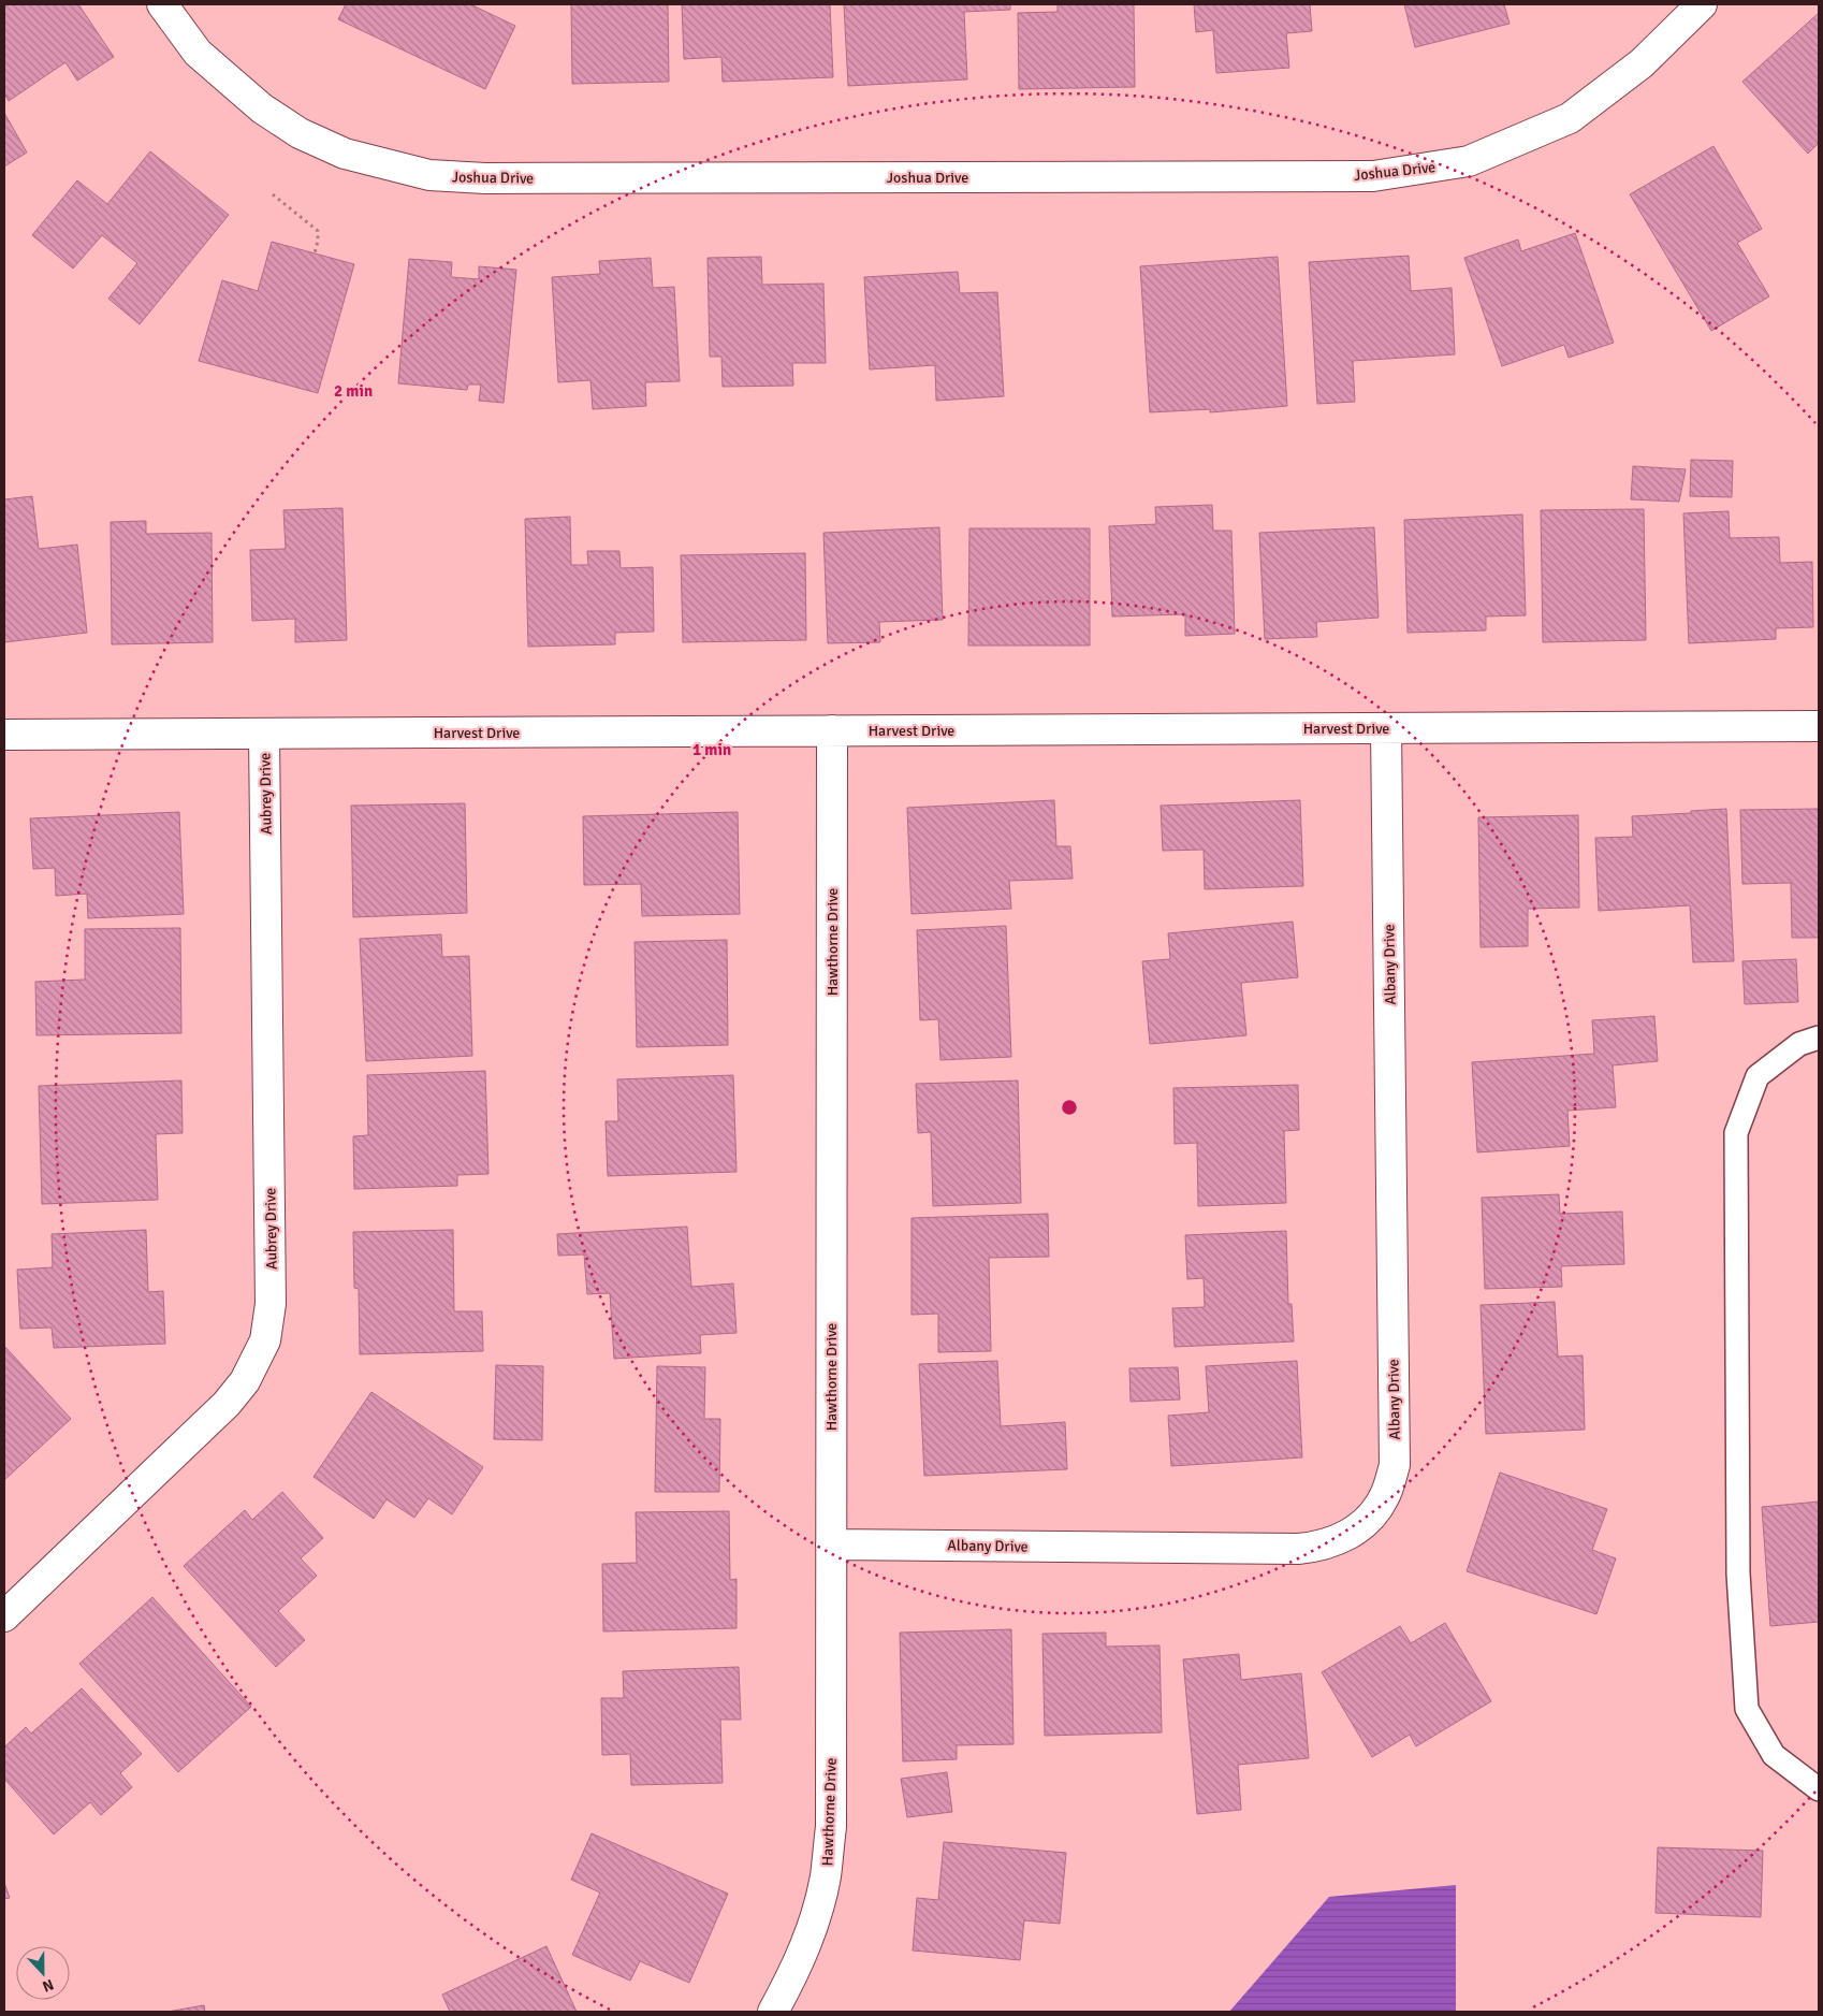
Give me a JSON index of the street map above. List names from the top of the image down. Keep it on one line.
{"streets":{"street":["Joshua Drive","Harvest Drive","Aubrey Drive","Hawthorne Drive","Albany Drive"]},"crossings":[["Harvest Drive","Aubrey Drive"],["Harvest Drive","Hawthorne Drive"],["Harvest Drive","Albany Drive"],["Hawthorne Drive","Albany Drive"]],"north":"bottom","rings":["2 min","1 min"]}
